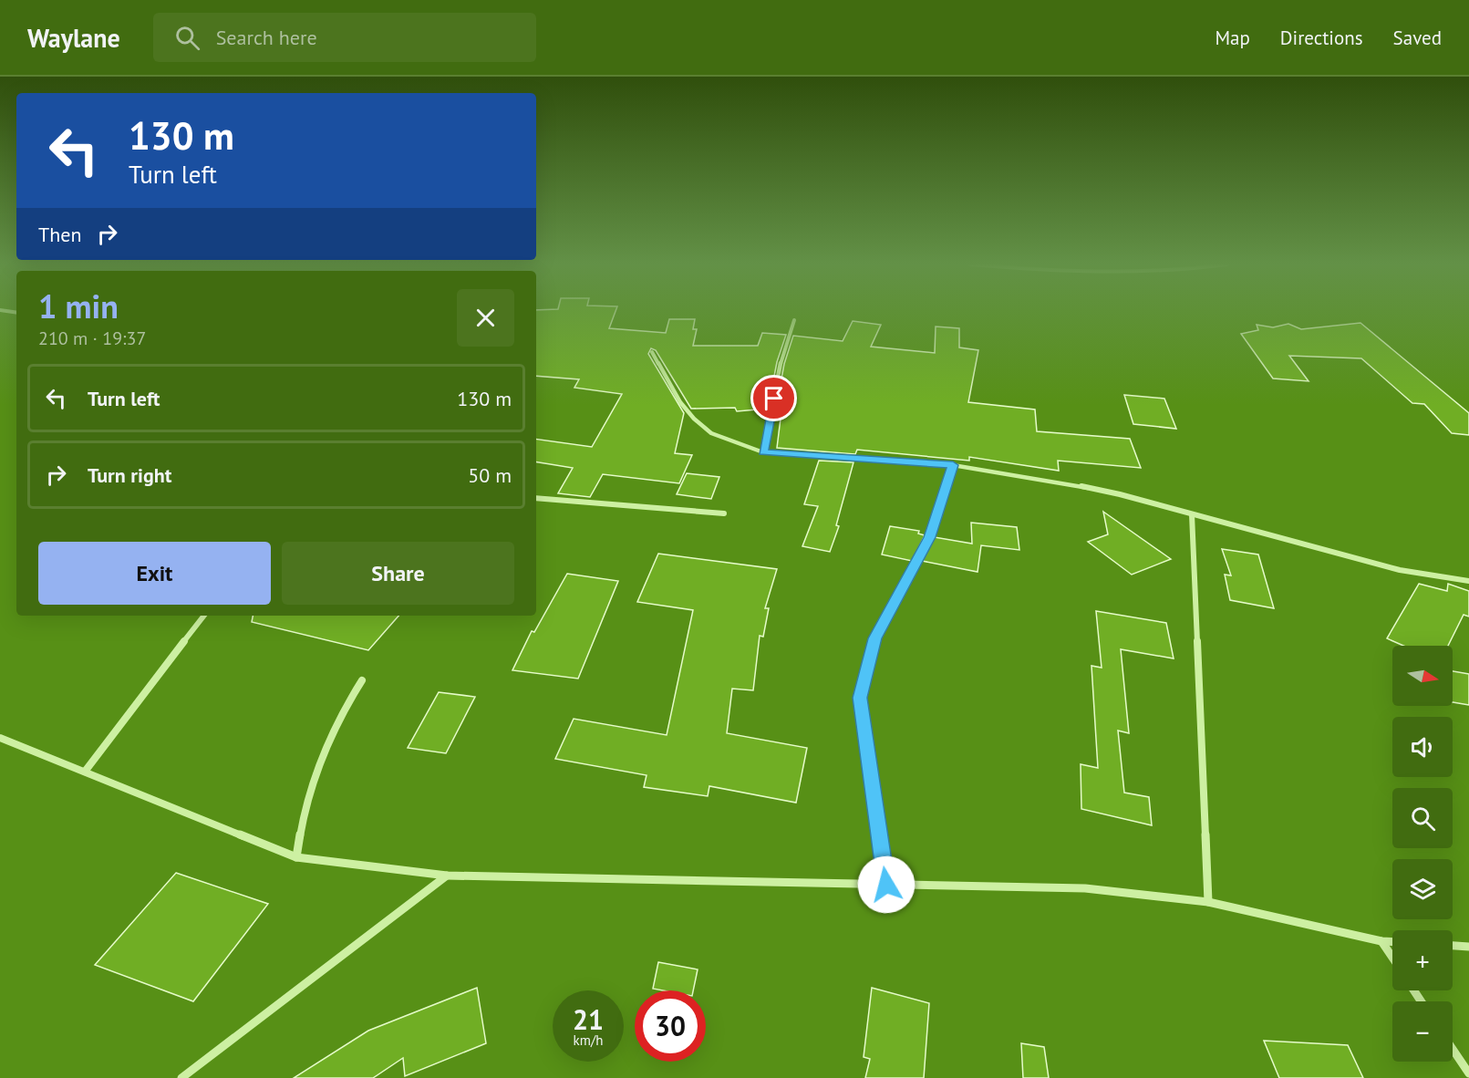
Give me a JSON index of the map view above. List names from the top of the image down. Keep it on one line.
{"north":"right","page":{"header":"Waylane","search":"Search here","nav":["Map","Directions","Saved"],"turn":["130 m","Turn left"],"then":"Then","heading":["1 min","210 m · 19:37"],"list":[{"name":"Turn left","value":"130 m"},{"name":"Turn right","value":"50 m"}],"buttons":["Exit","Share"],"map_buttons":["+","−"],"speed":"21 km/h","limit":"30"}}
